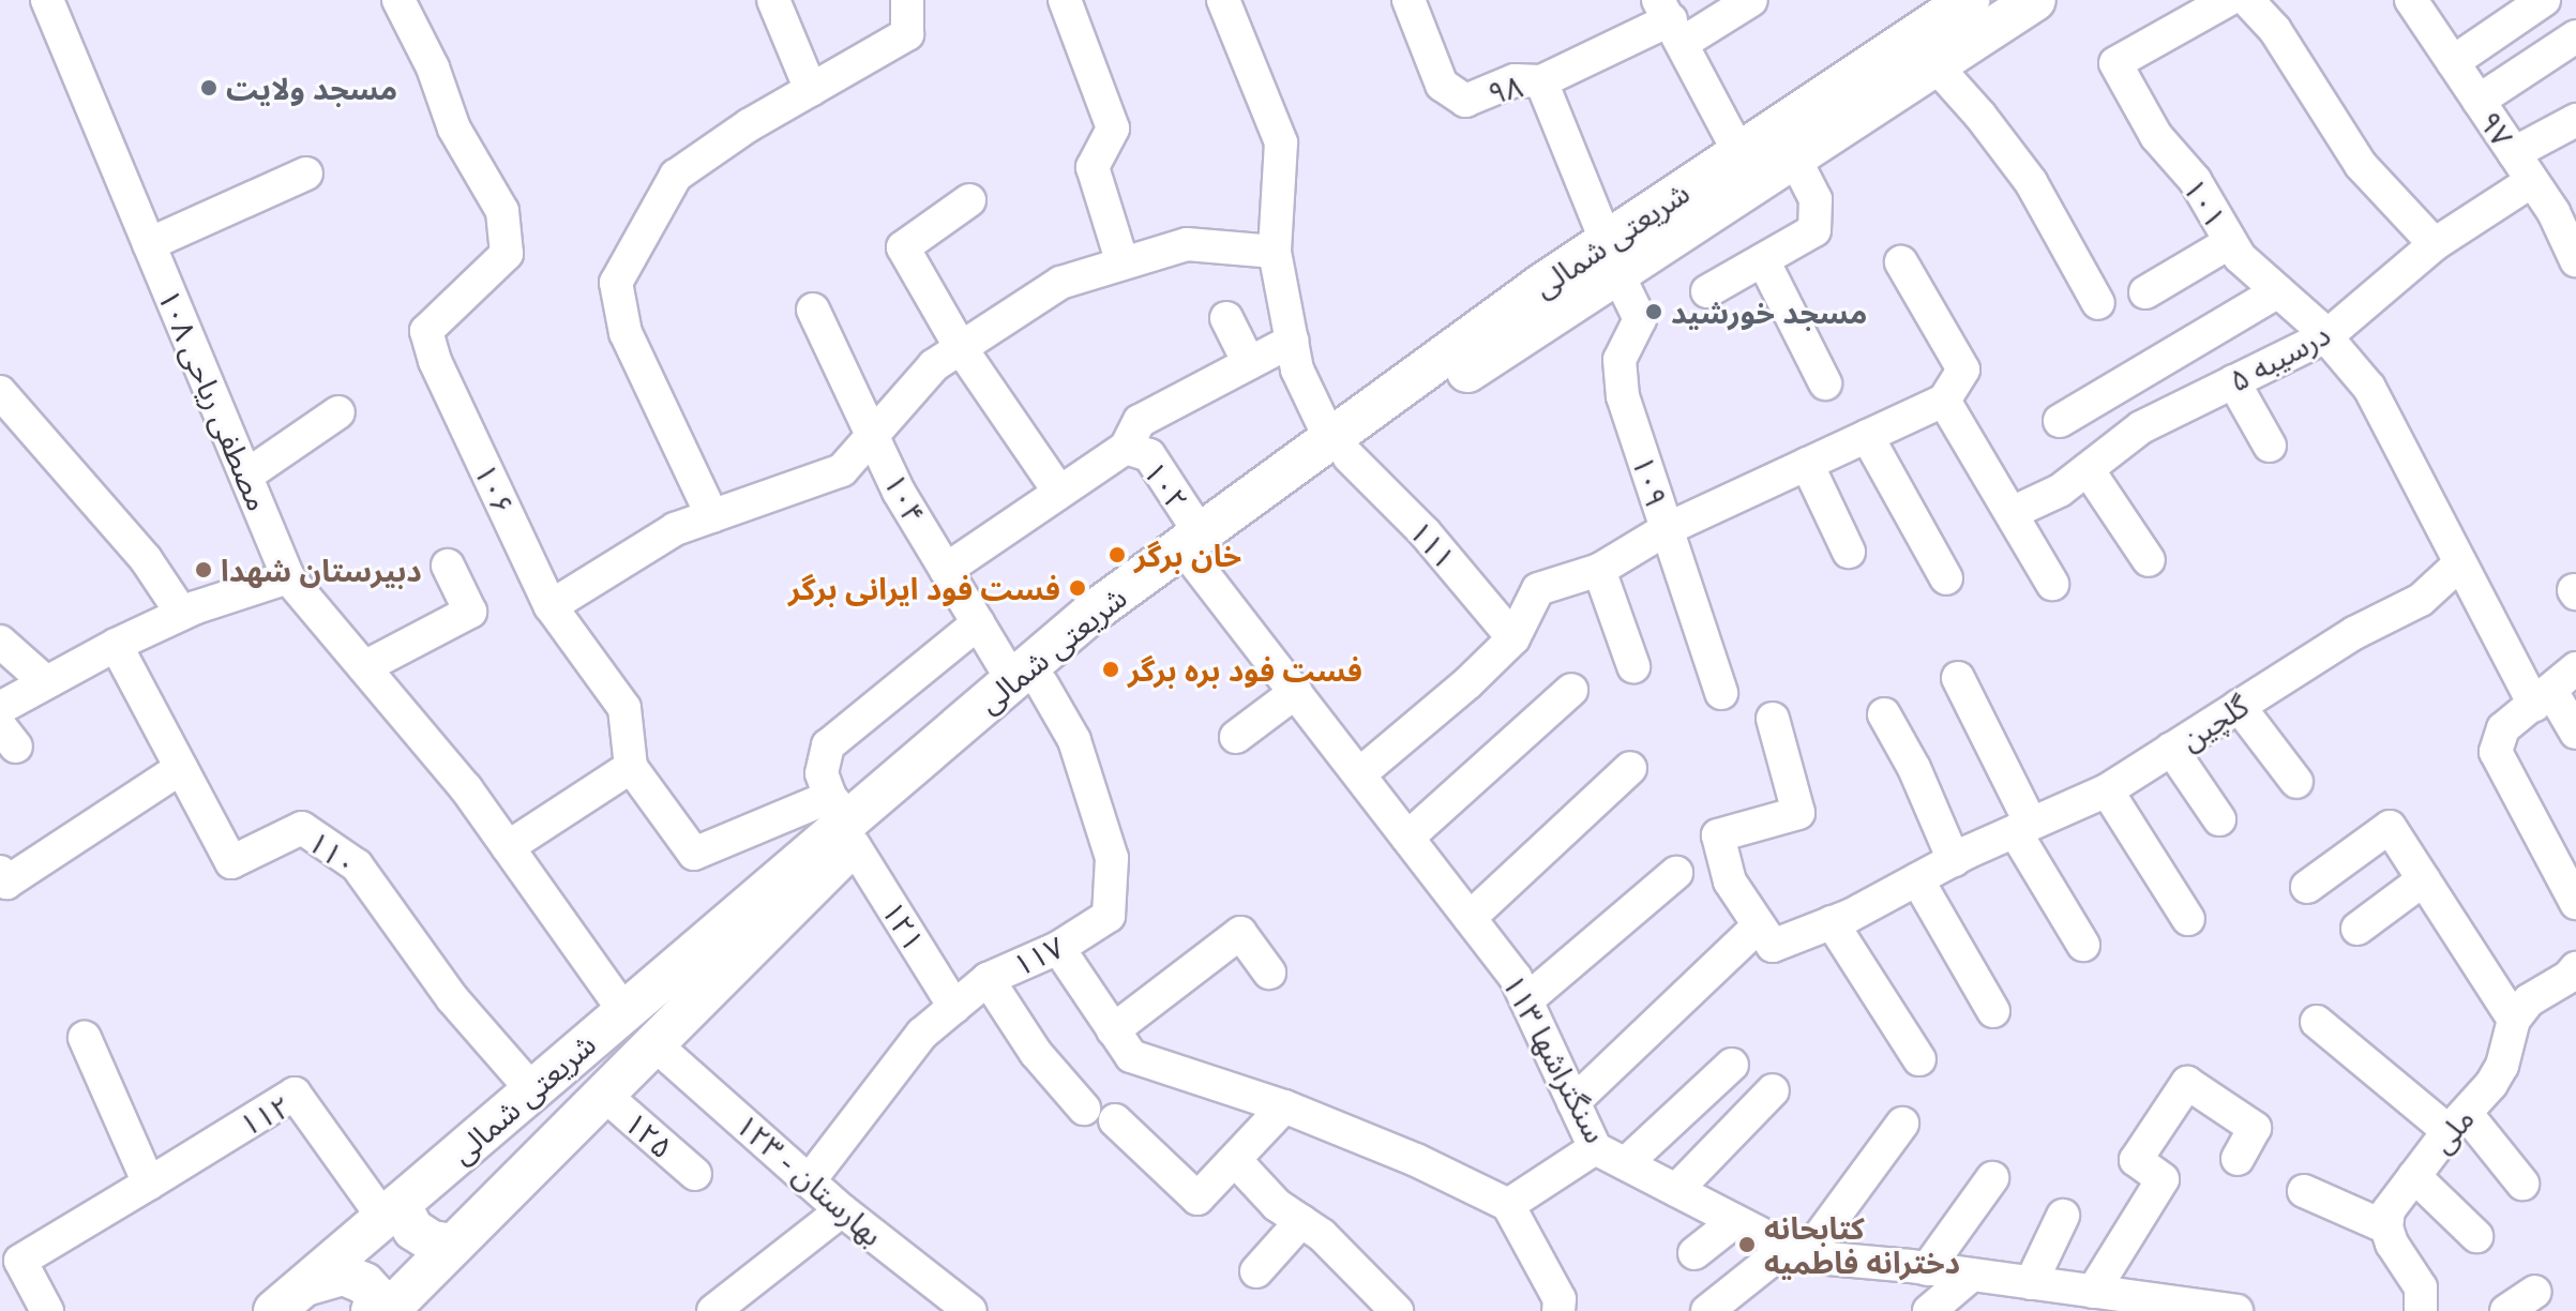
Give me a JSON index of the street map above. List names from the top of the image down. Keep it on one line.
{"streets":{"main road":["شریعتی شمالی"],"street":["۹۸","۹۷","۱۰۱","درسیبه ۵","مصطفی ریاحی ۱۰۸","۱۰۹","۱۰۲","۱۰۶","۱۰۴","۱۱۱","گلچین","۱۱۰","۱۲۱","۱۱۷","سنگتراشها ۱۱۳","۱۱۲","ملی","۱۲۵","بهارستان - ۱۲۳"]},"crossings":[["۹۸","شریعتی شمالی"],["۹۸","۱۰۹"],["۹۷","درسیبه ۵"],["۱۰۱","درسیبه ۵"],["۱۰۱","گلچین"],["شریعتی شمالی","مصطفی ریاحی ۱۰۸"],["شریعتی شمالی","۱۰۹"],["شریعتی شمالی","۱۰۲"],["شریعتی شمالی","۱۰۶"],["شریعتی شمالی","۱۰۴"],["شریعتی شمالی","۱۱۱"],["شریعتی شمالی","۱۱۰"],["شریعتی شمالی","۱۲۱"],["شریعتی شمالی","۱۱۷"],["شریعتی شمالی","سنگتراشها ۱۱۳"],["شریعتی شمالی","۱۱۲"],["شریعتی شمالی","۱۲۵"],["شریعتی شمالی","بهارستان - ۱۲۳"],["۱۰۲","سنگتراشها ۱۱۳"],["۱۰۶","۱۲۱"],["۱۰۴","۱۱۷"],["۱۲۱","۱۱۷"],["۱۱۷","بهارستان - ۱۲۳"]],"places":["مسجد ولایت","مسجد خورشید","خان برگر","دبیرستان شهدا","فست فود ایرانی برگر","فست فود بره برگر","کتابحانه دخترانه فاطمیه"]}
